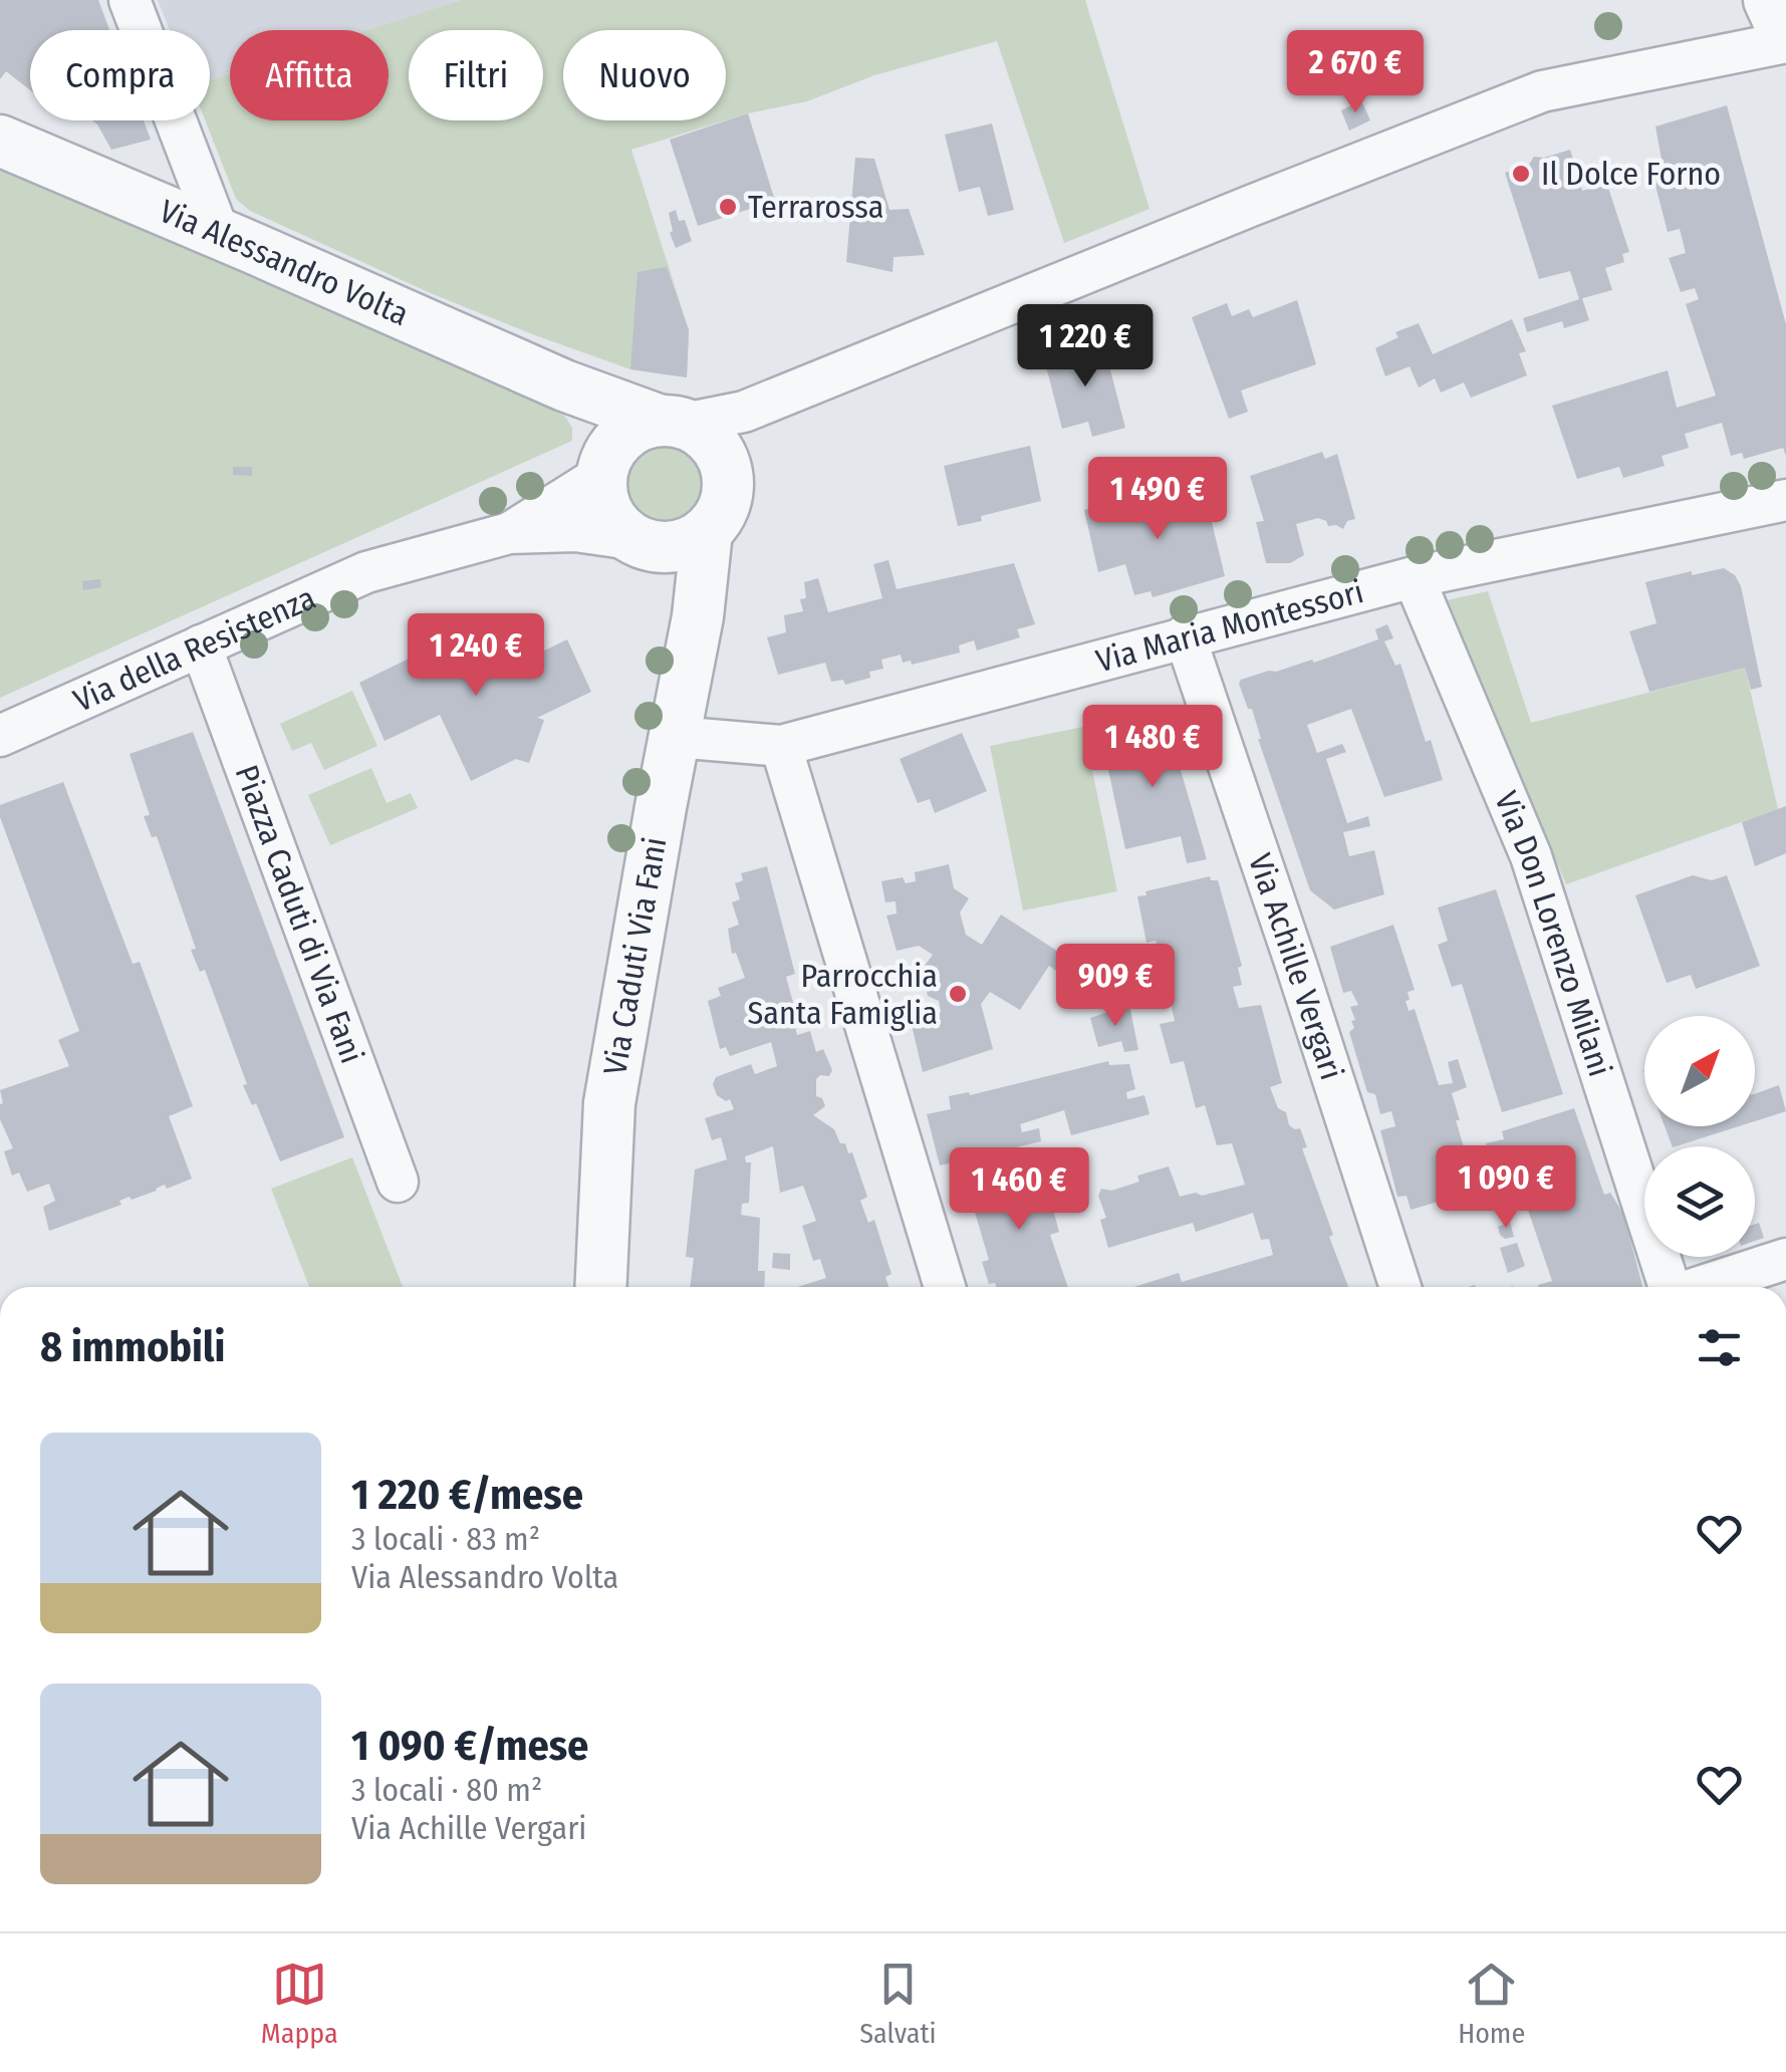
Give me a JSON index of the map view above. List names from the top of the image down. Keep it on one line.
{"streets":{"street":["Via Alessandro Volta","Via Maria Montessori","Via della Resistenza","Piazza Caduti di Via Fani","Via Don Lorenzo Milani","Via Caduti Via Fani","Via Achille Vergari"]},"crossings":[["Via Alessandro Volta","Via della Resistenza"],["Via Alessandro Volta","Via Caduti Via Fani"],["Via Maria Montessori","Via Don Lorenzo Milani"],["Via Maria Montessori","Via Caduti Via Fani"],["Via Maria Montessori","Via Achille Vergari"],["Via della Resistenza","Piazza Caduti di Via Fani"],["Via della Resistenza","Via Caduti Via Fani"]],"places":["Il Dolce Forno","Terrarossa","Parrocchia Santa Famiglia"],"north":"top right","page":{"price":["2 670 €","1 220 €","1 490 €","1 240 €","1 480 €","909 €","1 090 €","1 460 €"],"chip":["Compra","Affitta","Filtri","Nuovo"],"heading":"8 immobili","list":[{"name":"1 220 €/mese","note":"3 locali · 83 m² · Via Alessandro Volta"},{"name":"1 090 €/mese","note":"3 locali · 80 m² · Via Achille Vergari"}],"tabs":["Mappa","Salvati","Home"]}}
